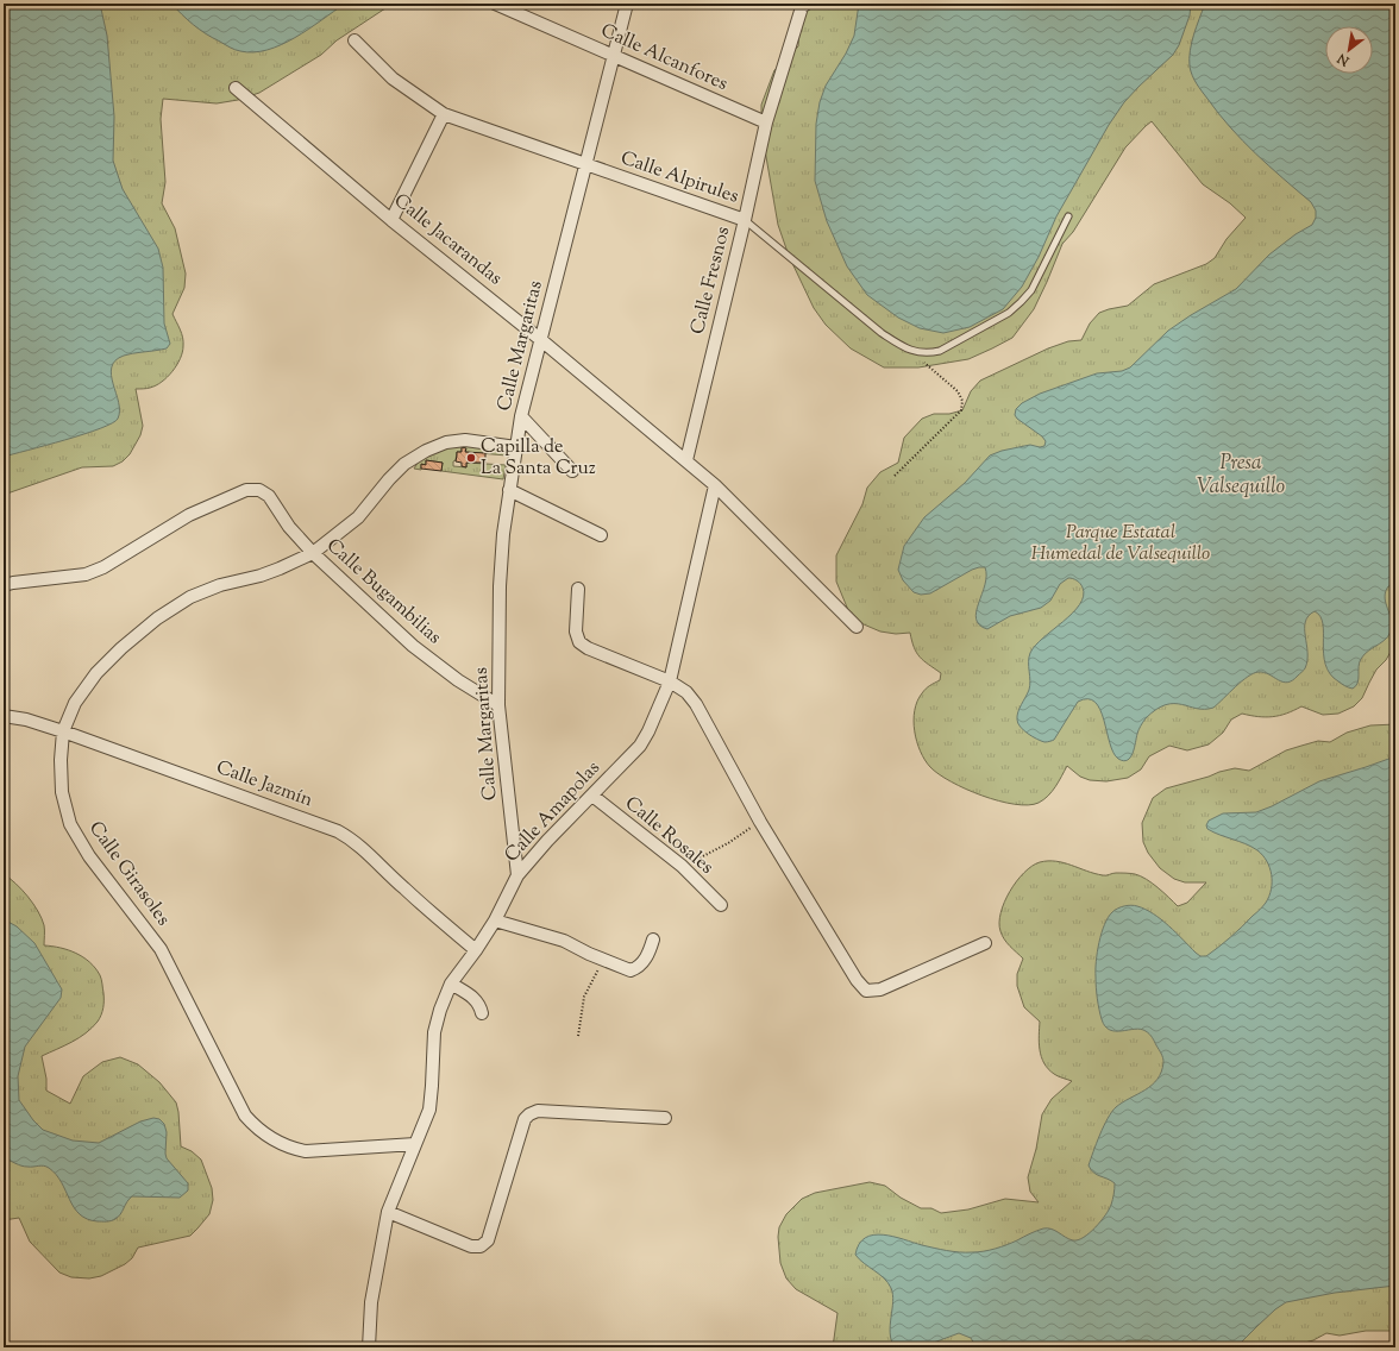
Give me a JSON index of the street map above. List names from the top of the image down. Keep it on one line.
{"streets":{"street":["Calle Alcanfores","Calle Alpirules","Calle Jacarandas","Calle Fresnos","Calle Margaritas","Calle Bugambilias","Calle Jazmín","Calle Amapolas","Calle Rosales","Calle Girasoles"]},"crossings":[["Calle Alcanfores","Calle Fresnos"],["Calle Alcanfores","Calle Margaritas"],["Calle Alpirules","Calle Fresnos"],["Calle Alpirules","Calle Margaritas"],["Calle Jacarandas","Calle Fresnos"],["Calle Jacarandas","Calle Margaritas"],["Calle Jacarandas","Calle Amapolas"],["Calle Margaritas","Calle Bugambilias"],["Calle Margaritas","Calle Amapolas"],["Calle Margaritas","Calle Girasoles"],["Calle Bugambilias","Calle Girasoles"],["Calle Jazmín","Calle Amapolas"],["Calle Jazmín","Calle Girasoles"],["Calle Amapolas","Calle Rosales"],["Calle Amapolas","Calle Girasoles"]],"water":["Presa Valsequillo"],"parks":["Parque Estatal Humedal de Valsequillo"],"places":["Capilla de La Santa Cruz"],"north":"bottom left"}
